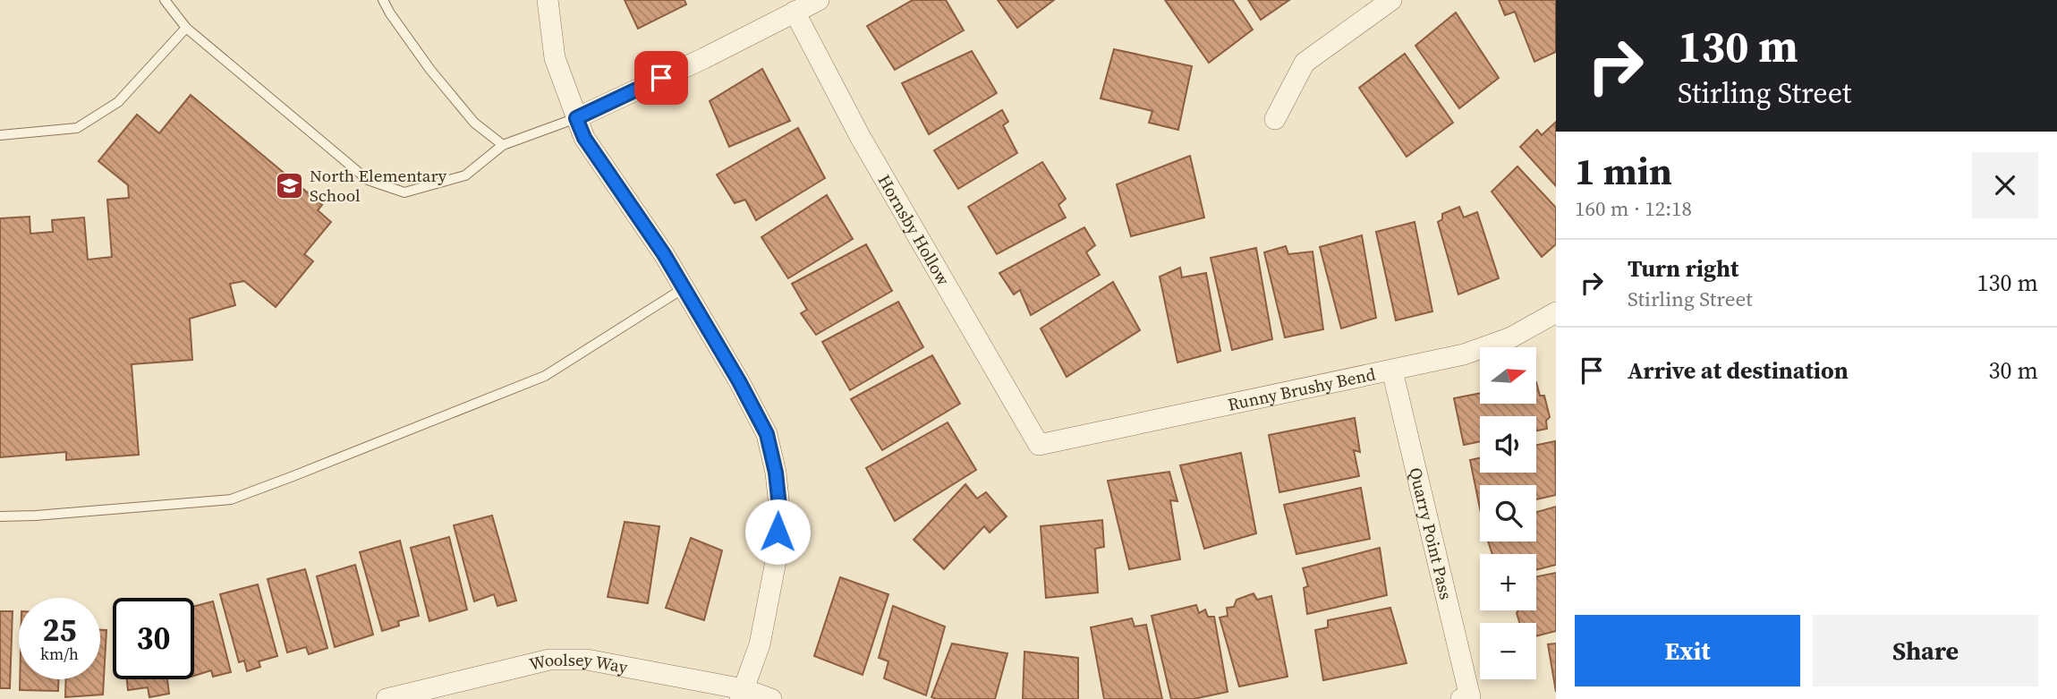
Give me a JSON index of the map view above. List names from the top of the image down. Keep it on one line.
{"streets":{"street":["Hornsby Hollow","Runny Brushy Bend","Quarry Point Pass","Woolsey Way"]},"crossings":[["Hornsby Hollow","Runny Brushy Bend"],["Runny Brushy Bend","Quarry Point Pass"]],"places":{"school or university":["North Elementary School"]},"north":"right","page":{"turn":["130 m","Stirling Street"],"heading":["1 min","160 m · 12:18"],"list":[{"name":"Turn right","note":"Stirling Street","value":"130 m"},{"name":"Arrive at destination","value":"30 m"}],"map_buttons":["+","−"],"speed":"25 km/h","limit":"30","buttons":["Exit","Share"]}}
